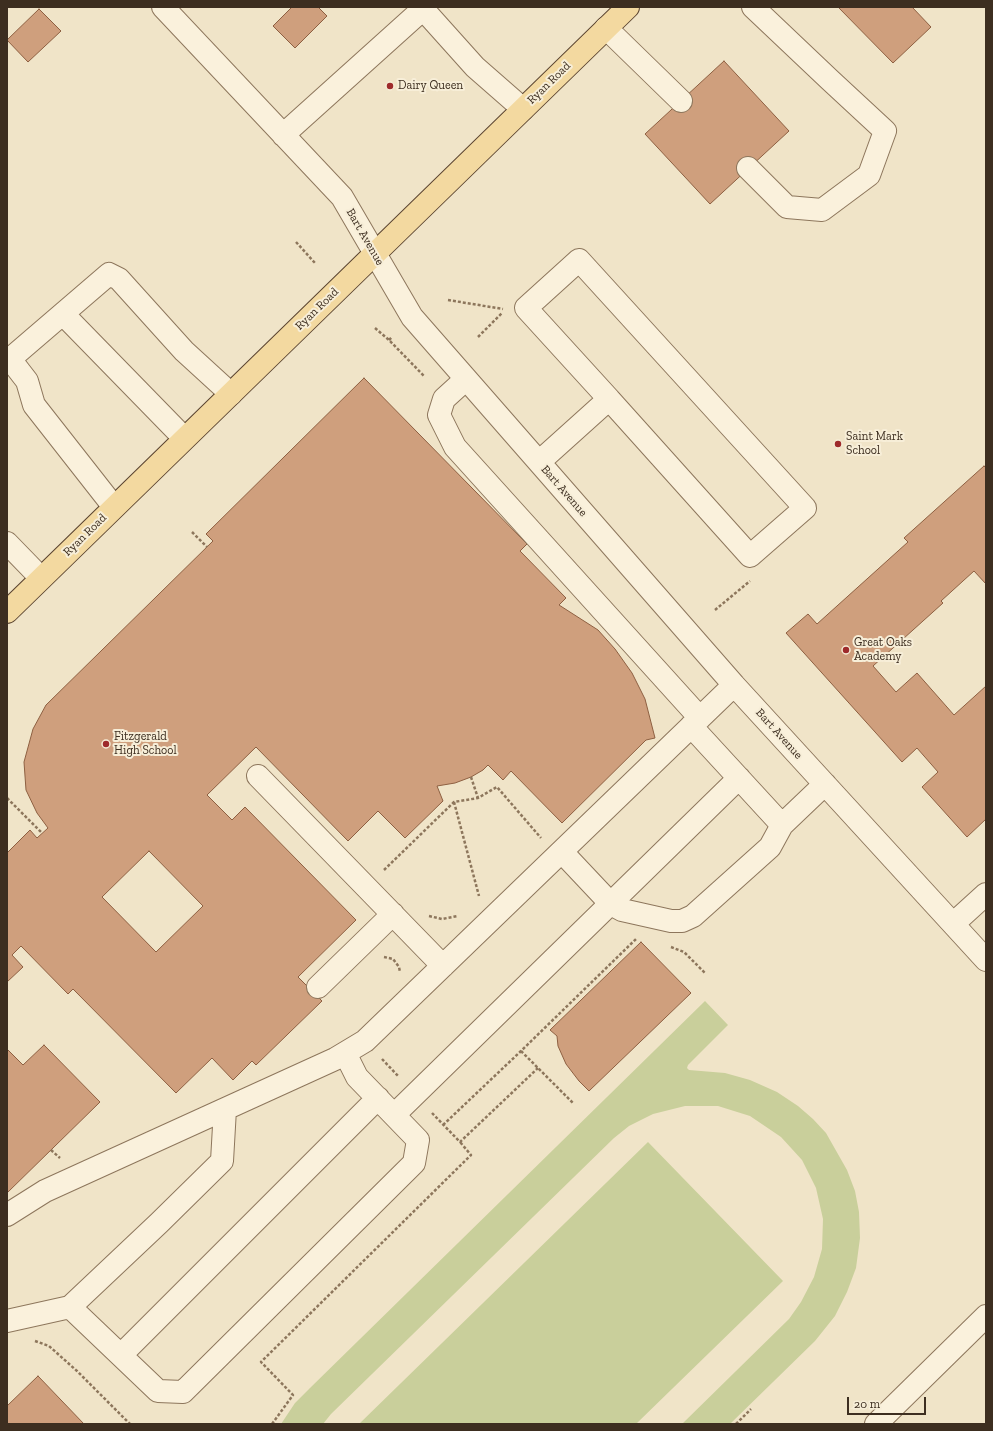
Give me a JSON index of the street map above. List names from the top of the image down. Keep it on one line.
{"streets":{"main road":["Ryan Road"],"street":["Bart Avenue"]},"crossings":[["Ryan Road","Bart Avenue"]],"places":["Dairy Queen","Saint Mark School","Great Oaks Academy","Fitzgerald High School"],"scale_bar":"20 m"}
